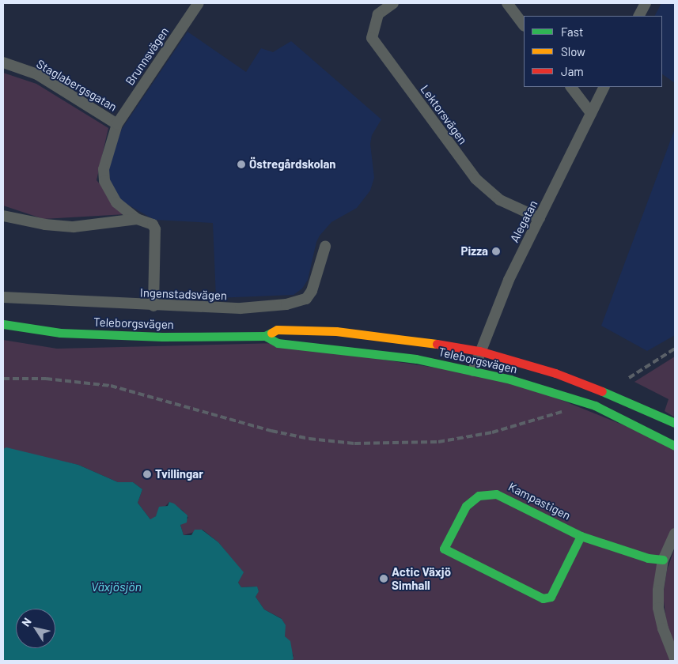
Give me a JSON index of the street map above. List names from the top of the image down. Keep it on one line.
{"streets":{"main road":["Teleborgsvägen","Kampastigen"],"street":["Brunnsvägen","Staglabergsgatan","Lektorsvägen","Alegatan","Ingenstadsvägen"]},"crossings":[["Brunnsvägen","Staglabergsgatan"],["Staglabergsgatan","Ingenstadsvägen"],["Lektorsvägen","Alegatan"],["Alegatan","Teleborgsvägen"]],"water":["Växjösjön"],"places":["Östregårdskolan","Pizza","Tvillingar","Actic Växjö Simhall"],"legend":["Fast","Slow","Jam"],"north":"top left"}
